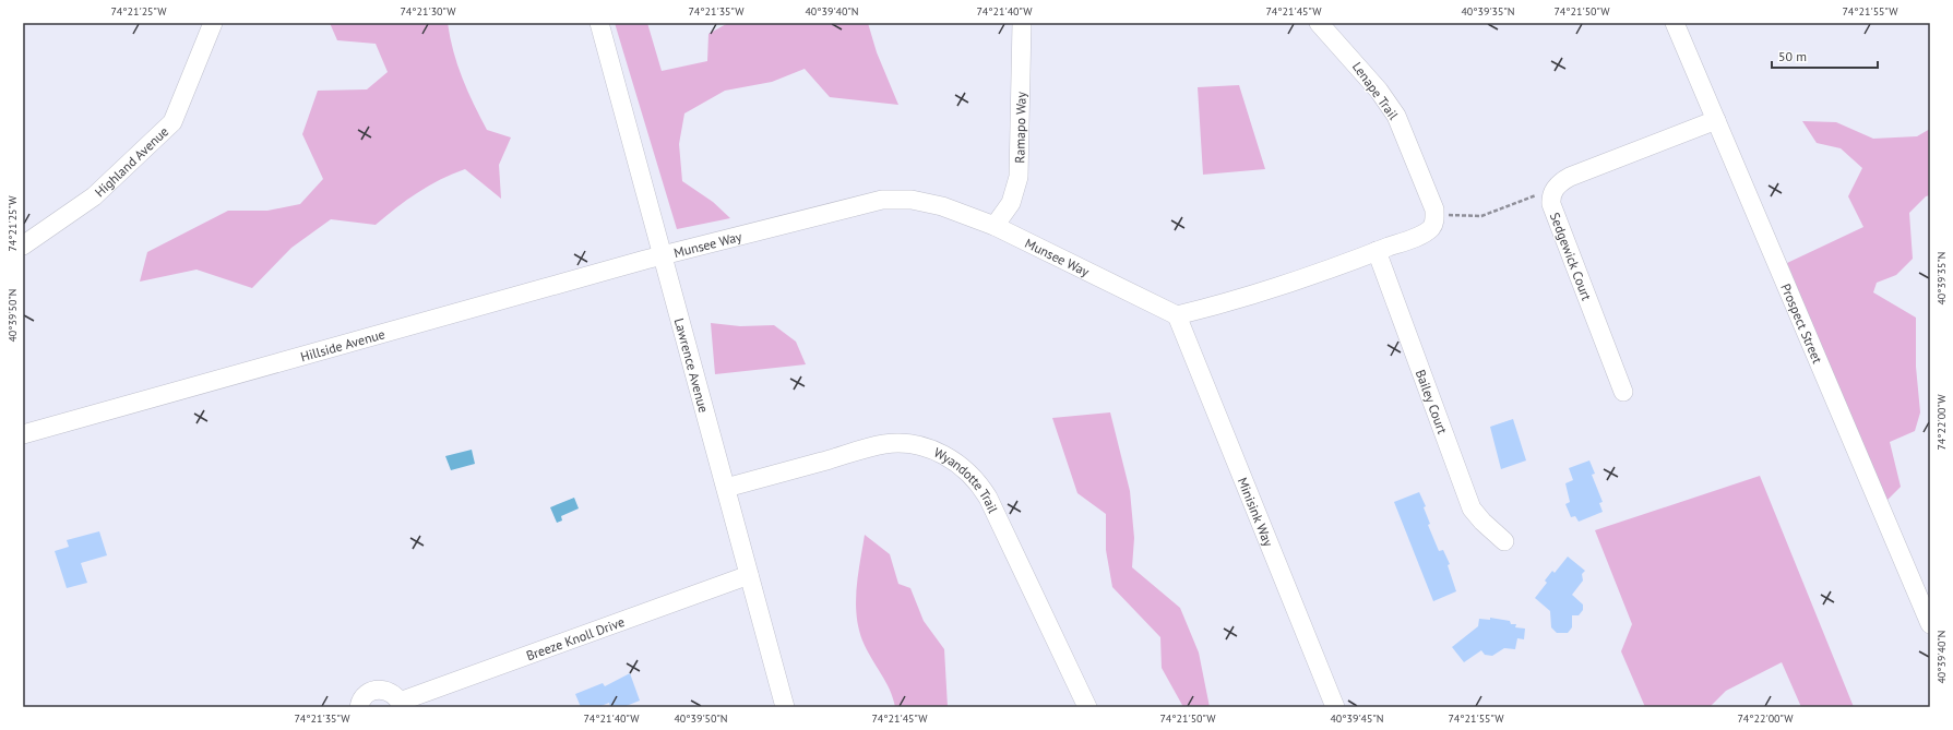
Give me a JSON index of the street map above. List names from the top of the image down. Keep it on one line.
{"streets":{"street":["Lenape Trail","Ramapo Way","Highland Avenue","Munsee Way","Sedgewick Court","Prospect Street","Hillside Avenue","Lawrence Avenue","Bailey Court","Wyandotte Trail","Minisink Way","Breeze Knoll Drive"]},"crossings":[["Ramapo Way","Munsee Way"],["Munsee Way","Hillside Avenue"],["Munsee Way","Lawrence Avenue"],["Munsee Way","Minisink Way"],["Hillside Avenue","Lawrence Avenue"],["Lawrence Avenue","Wyandotte Trail"],["Lawrence Avenue","Breeze Knoll Drive"]],"scale_bar":"50 m","coordinates":["74°21'25\"W","74°21'30\"W","74°21'35\"W","40°39'40\"N","74°21'40\"W","74°21'45\"W","40°39'35\"N","74°21'50\"W","74°21'55\"W","40°39'50\"N","74°22'00\"W","40°39'45\"N"]}
